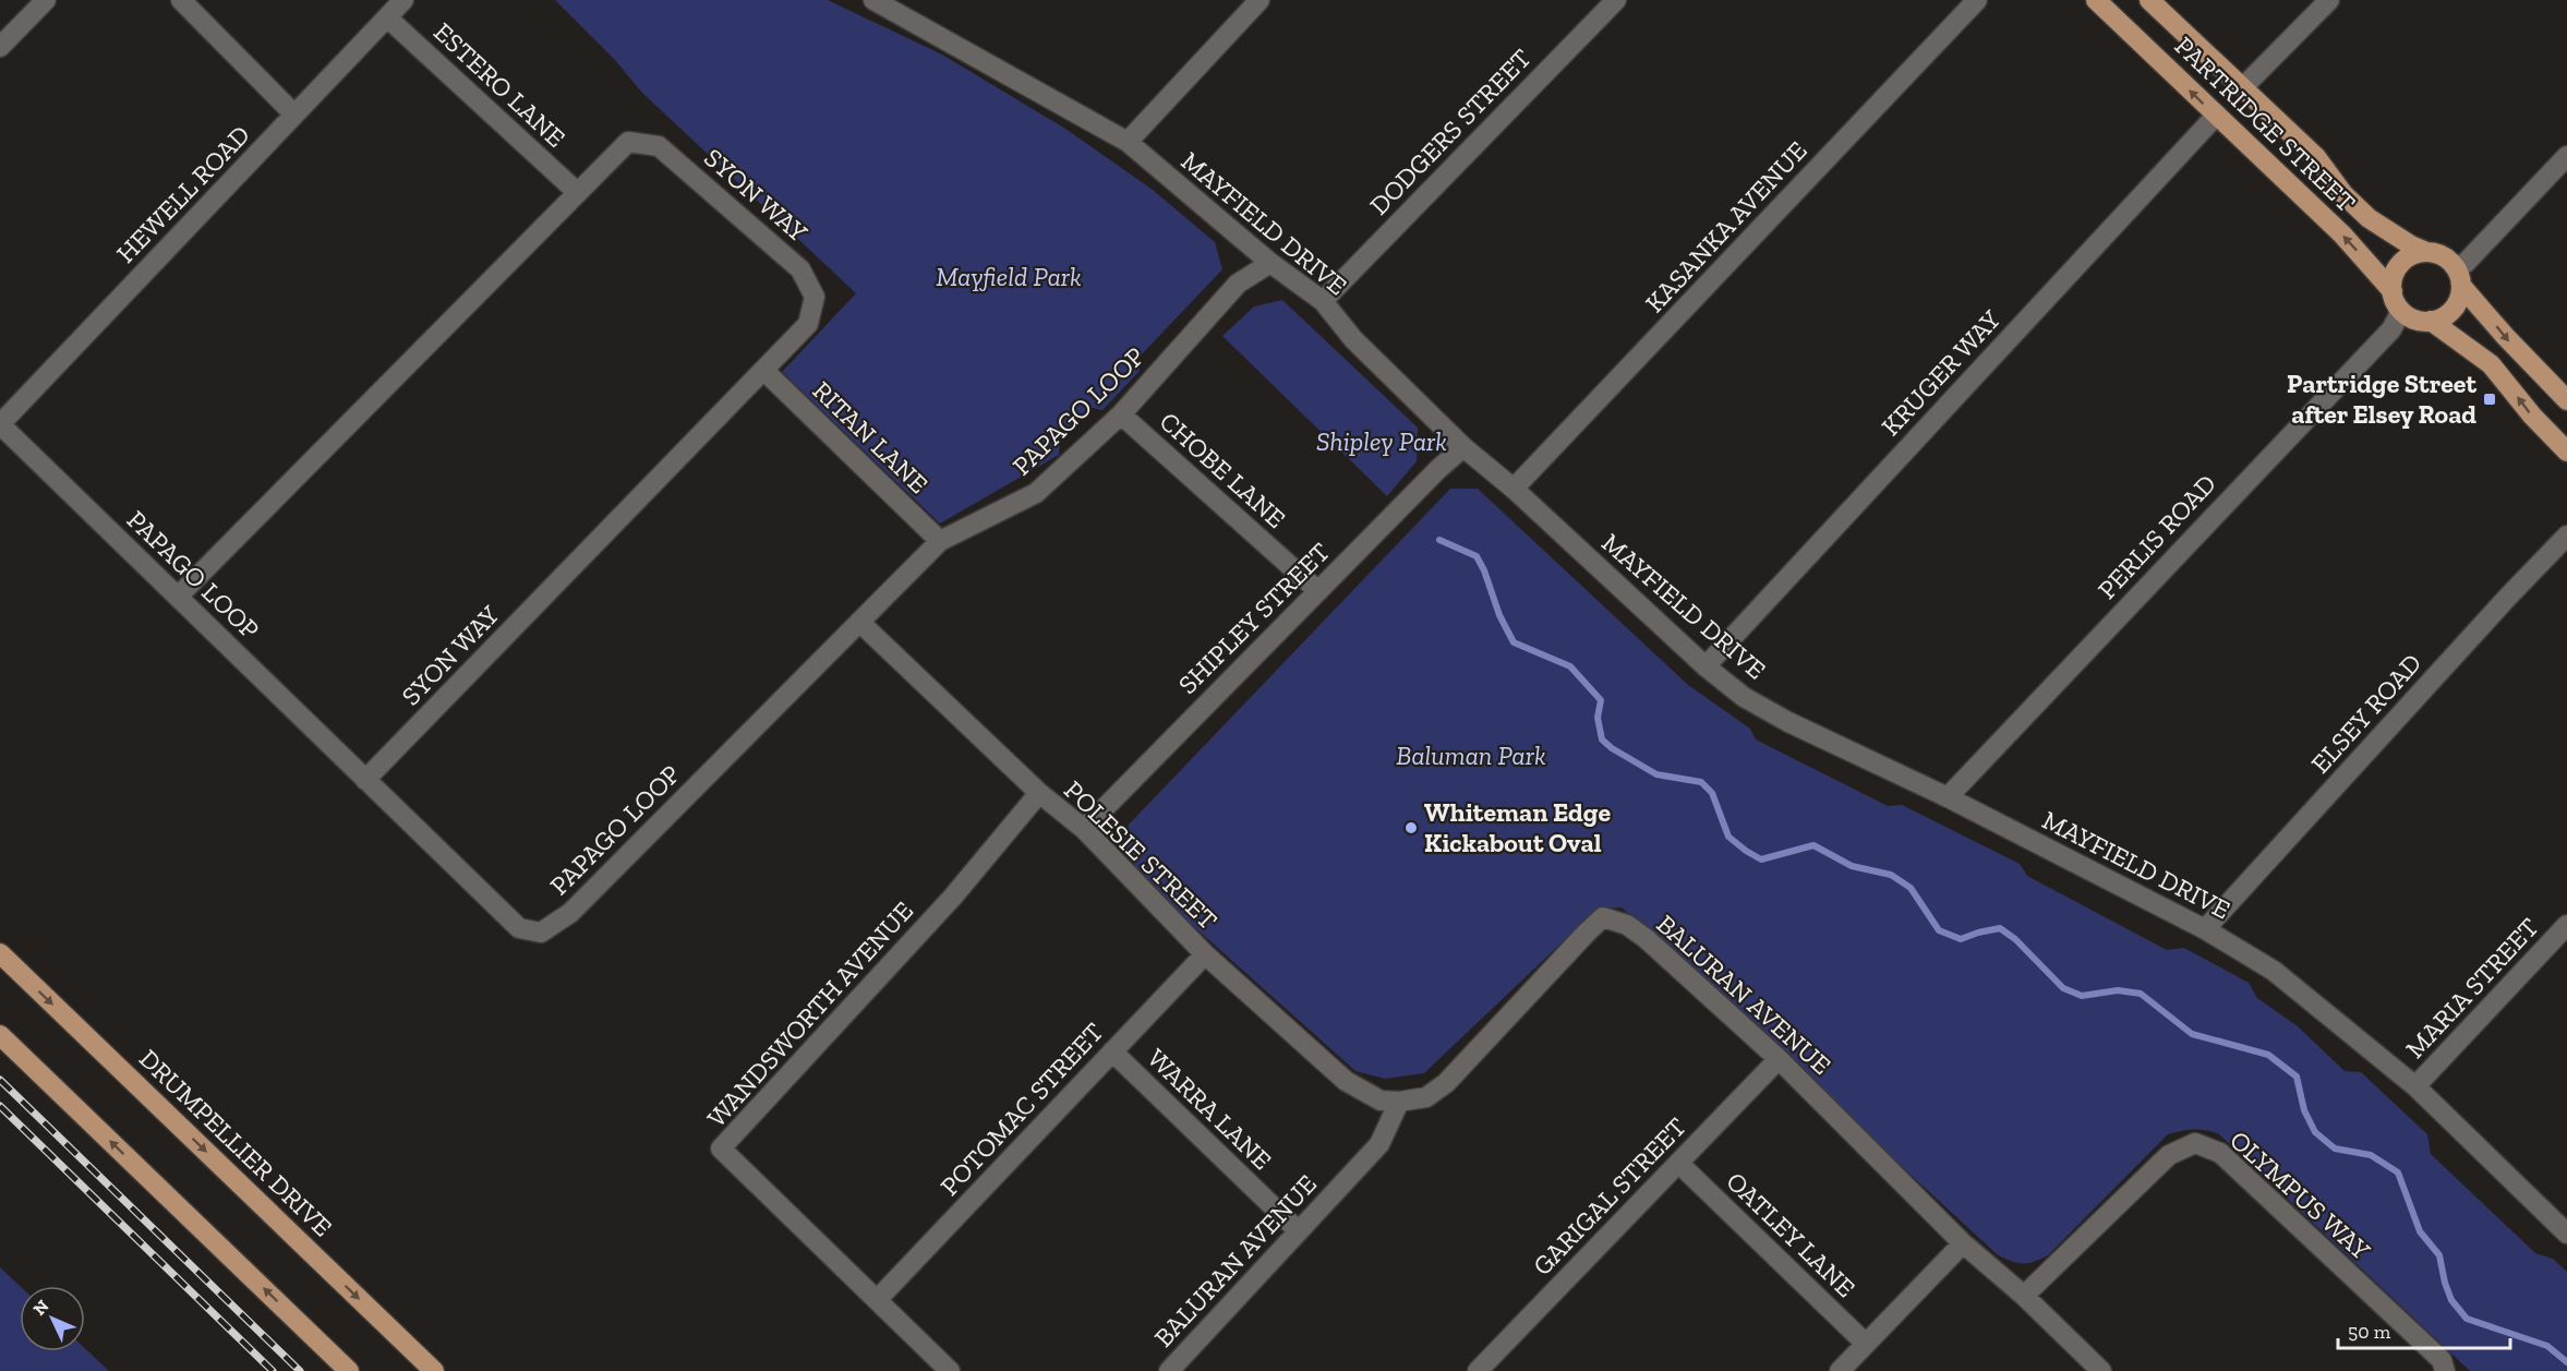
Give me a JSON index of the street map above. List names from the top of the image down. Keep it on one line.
{"streets":{"main road":["PARTRIDGE STREET","DRUMPELLIER DRIVE"],"street":["ESTERO LANE","DODGERS STREET","HEWELL ROAD","SYON WAY","MAYFIELD DRIVE","KASANKA AVENUE","KRUGER WAY","PAPAGO LOOP","RITAN LANE","CHOBE LANE","PERLIS ROAD","SHIPLEY STREET","ELSEY ROAD","POLESIE STREET","MARIA STREET","BALURAN AVENUE","WANDSWORTH AVENUE","POTOMAC STREET","WARRA LANE","OLYMPUS WAY","GARIGAL STREET","OATLEY LANE"]},"crossings":[["ESTERO LANE","HEWELL ROAD"],["ESTERO LANE","SYON WAY"],["PARTRIDGE STREET","KRUGER WAY"],["PARTRIDGE STREET","PERLIS ROAD"],["DODGERS STREET","MAYFIELD DRIVE"],["HEWELL ROAD","PAPAGO LOOP"],["SYON WAY","PAPAGO LOOP"],["SYON WAY","RITAN LANE"],["MAYFIELD DRIVE","KASANKA AVENUE"],["MAYFIELD DRIVE","KRUGER WAY"],["MAYFIELD DRIVE","PAPAGO LOOP"],["MAYFIELD DRIVE","PERLIS ROAD"],["MAYFIELD DRIVE","SHIPLEY STREET"],["MAYFIELD DRIVE","ELSEY ROAD"],["MAYFIELD DRIVE","MARIA STREET"],["PAPAGO LOOP","RITAN LANE"],["PAPAGO LOOP","CHOBE LANE"],["PAPAGO LOOP","POLESIE STREET"],["CHOBE LANE","SHIPLEY STREET"],["SHIPLEY STREET","POLESIE STREET"],["POLESIE STREET","BALURAN AVENUE"],["POLESIE STREET","WANDSWORTH AVENUE"],["POLESIE STREET","POTOMAC STREET"],["BALURAN AVENUE","WARRA LANE"],["BALURAN AVENUE","OLYMPUS WAY"],["BALURAN AVENUE","GARIGAL STREET"],["WANDSWORTH AVENUE","POTOMAC STREET"],["POTOMAC STREET","WARRA LANE"],["GARIGAL STREET","OATLEY LANE"]],"parks":["Mayfield Park","Shipley Park","Baluman Park"],"places":{"transit":["Partridge Street after Elsey Road"],"other":["Whiteman Edge Kickabout Oval"]},"scale_bar":"50 m","north":"top left"}
